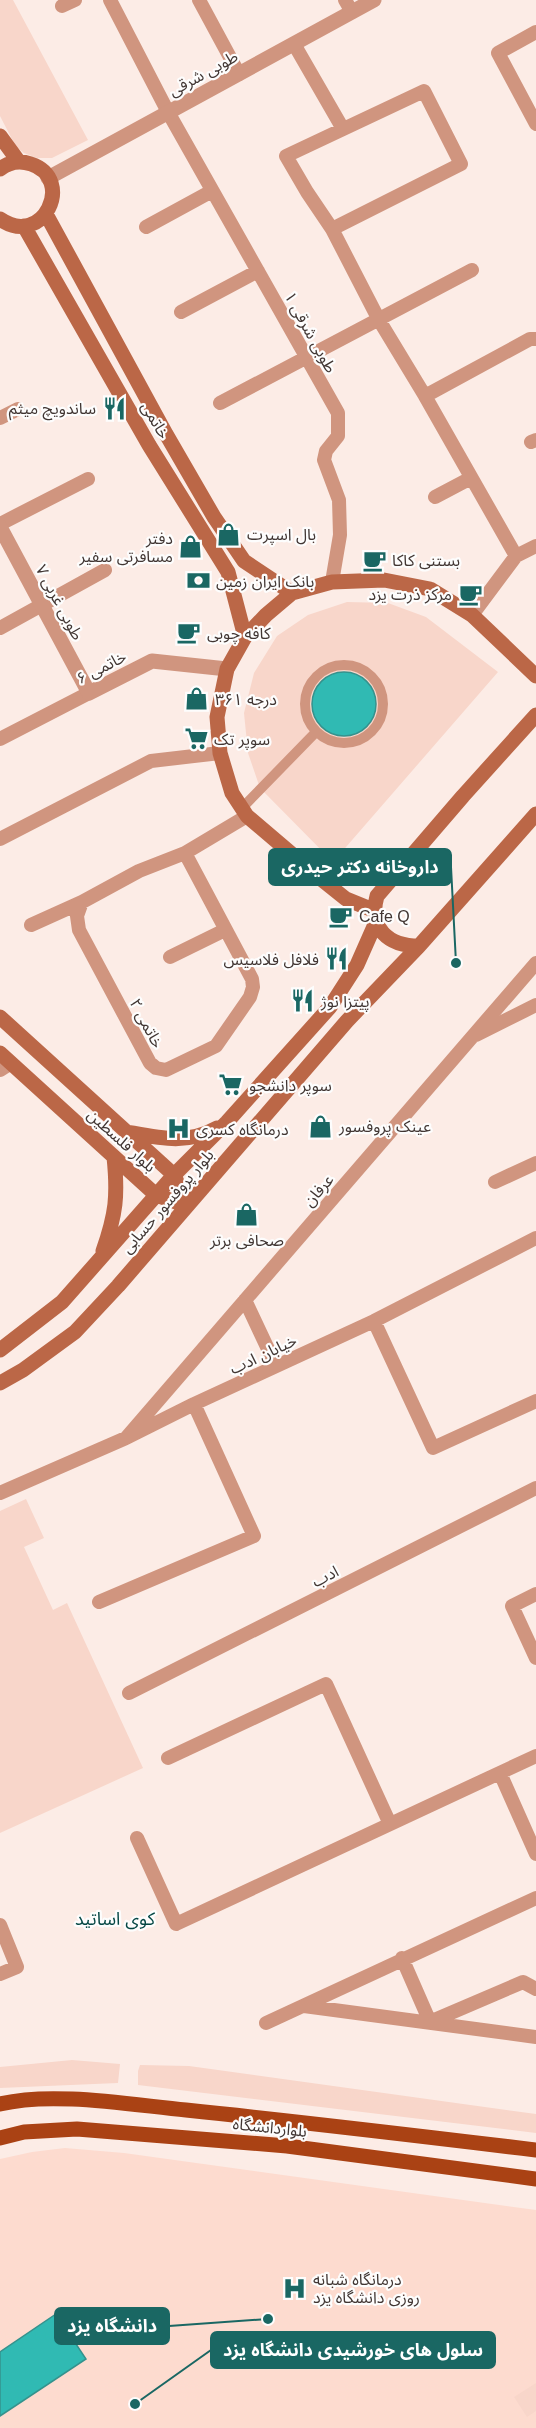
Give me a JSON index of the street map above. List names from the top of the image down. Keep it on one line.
{"streets":{"main road":["خاتمی","بلوار فلسطین","بلوار پروفسور حسابی","بلواردانشگاه"],"street":["طوبی شرقی","طوبی شرقی ۱","طوبی غربی ۷","خاتمی ۶","خاتمی ۲","عرفان","خیابان ادب","ادب"]},"crossings":[["طوبی شرقی","طوبی شرقی ۱"],["طوبی غربی ۷","خاتمی ۶"],["بلوار فلسطین","بلوار پروفسور حسابی"],["عرفان","خیابان ادب"]],"districts":["کوی اساتید"],"places":{"restaurant":["ساندویچ میثم","فلافل فلاسیس","پیتزا نوژ"],"shop":["بال اسپرت","دفتر مسافرتی سفیر","۳۶۱ درجه","عینک پروفسور","صحافی برتر"],"cafe":["بستنی کاکا","مرکز ذرت یزد","کافه چوبی","Cafe Q"],"bank":["بانک ایران زمین"],"supermarket":["سوپر تک","سوپر دانشجو"],"other":["داروخانه دکتر حیدری","دانشگاه یزد","سلول های خورشیدی دانشگاه یزد"],"hospital":["درمانگاه کسری","درمانگاه شبانه روزی دانشگاه یزد"]}}
